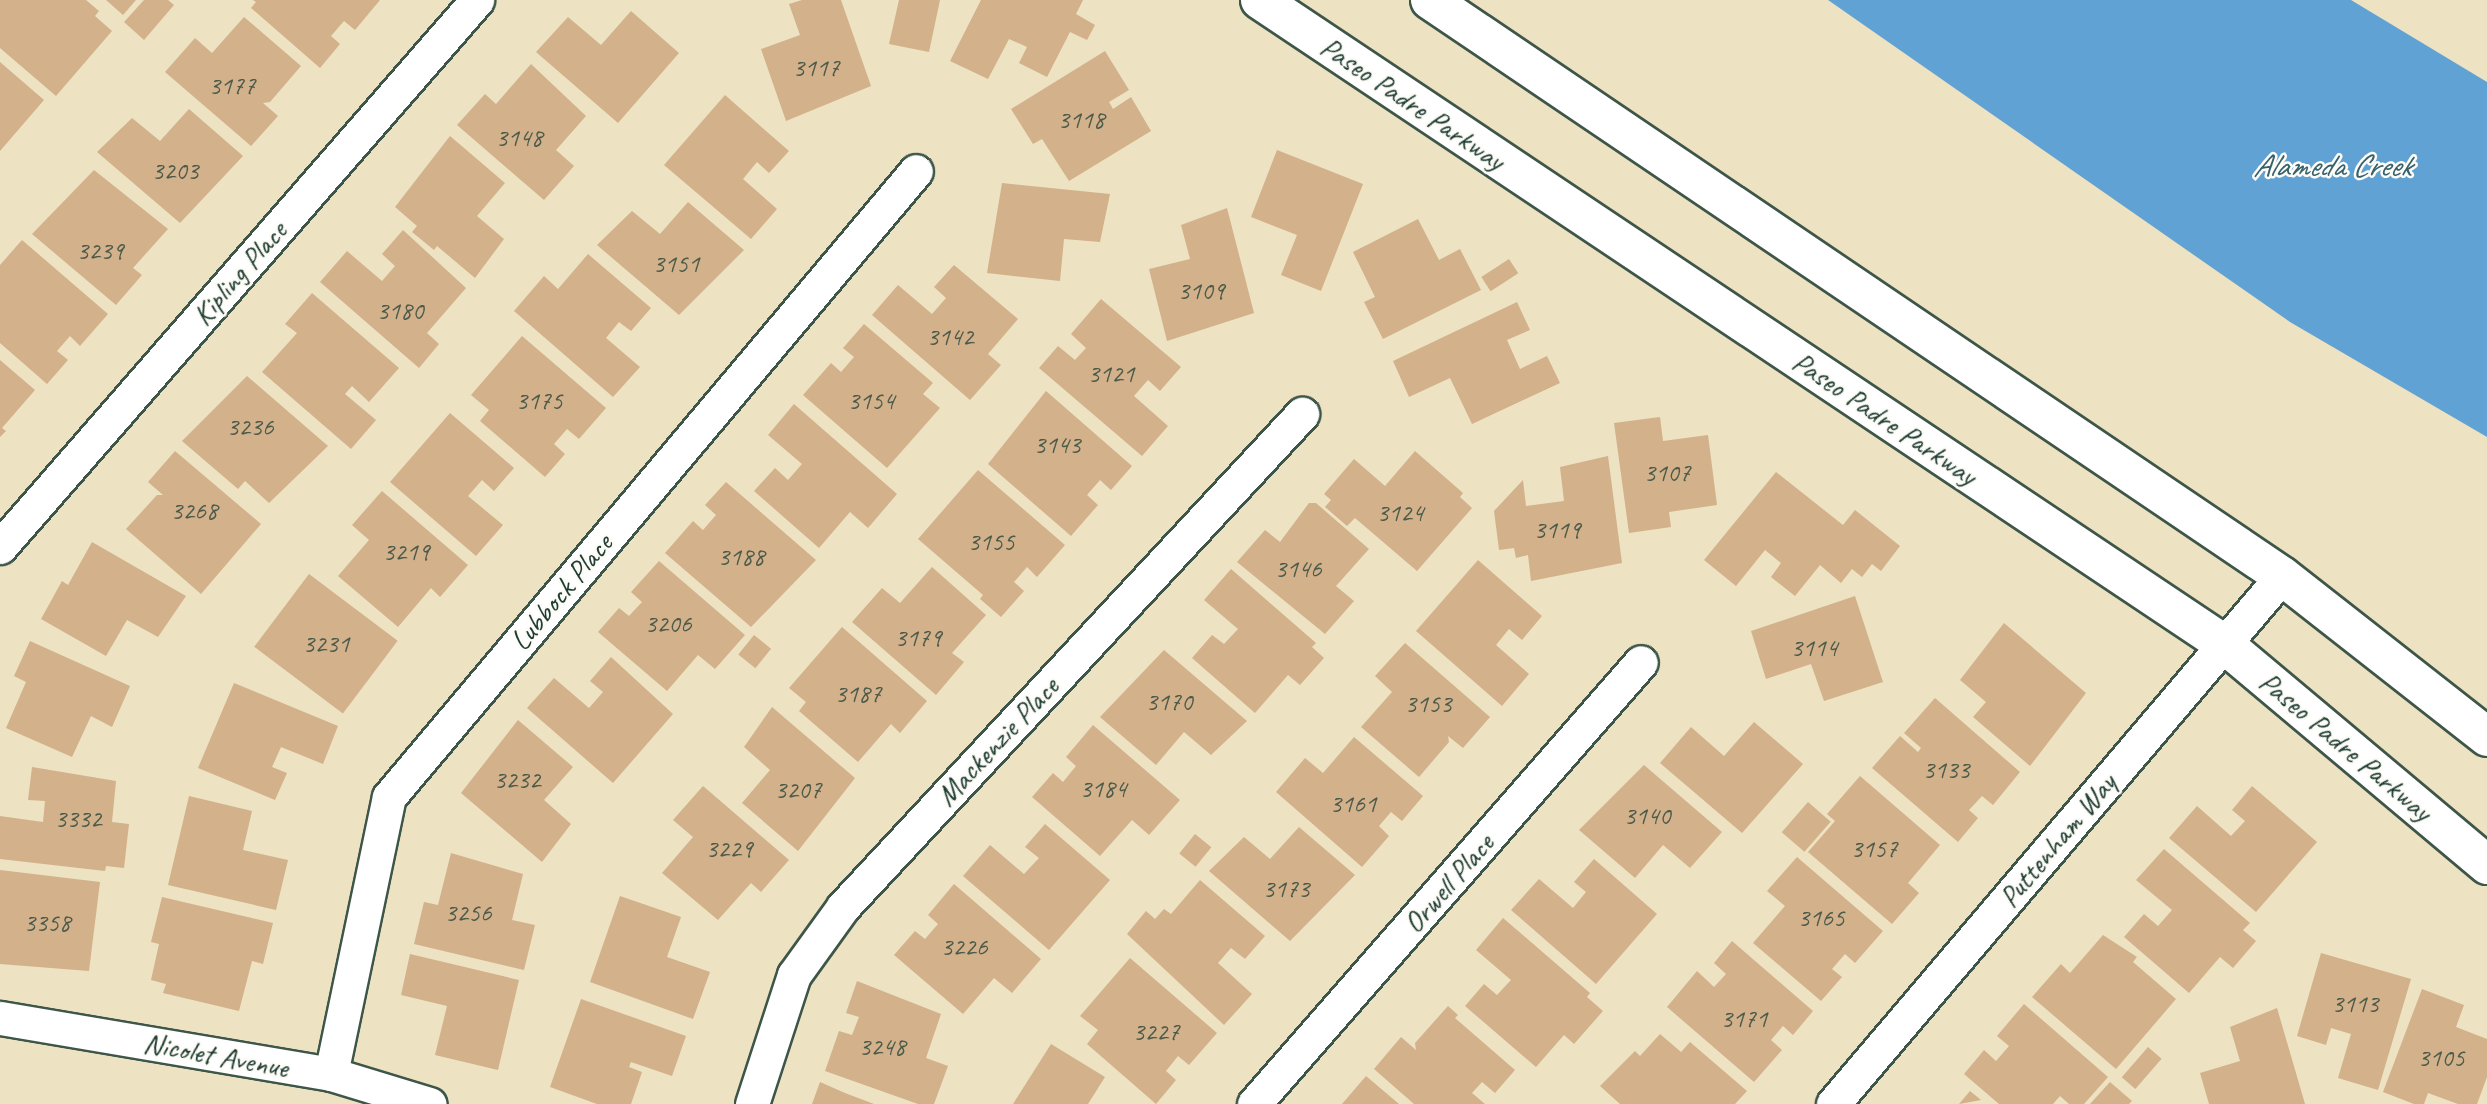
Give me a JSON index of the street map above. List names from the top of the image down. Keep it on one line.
{"streets":{"main road":["Paseo Padre Parkway"],"street":["Kipling Place","Lubbock Place","Mackenzie Place","Puttenham Way","Orwell Place","Nicolet Avenue"]},"crossings":[["Paseo Padre Parkway","Puttenham Way"],["Lubbock Place","Nicolet Avenue"]],"water":["Alameda Creek"],"house_numbers":["3117","3177","3118","3148","3203","3239","3151","3109","3180","3142","3121","3175","3154","3236","3143","3107","3268","3124","3119","3155","3219","3188","3146","3206","3179","3231","3114","3187","3170","3153","3133","3232","3184","3207","3161","3140","3332","3229","3157","3173","3256","3165","3358","3226","3113","3171","3227","3248","3105"]}
